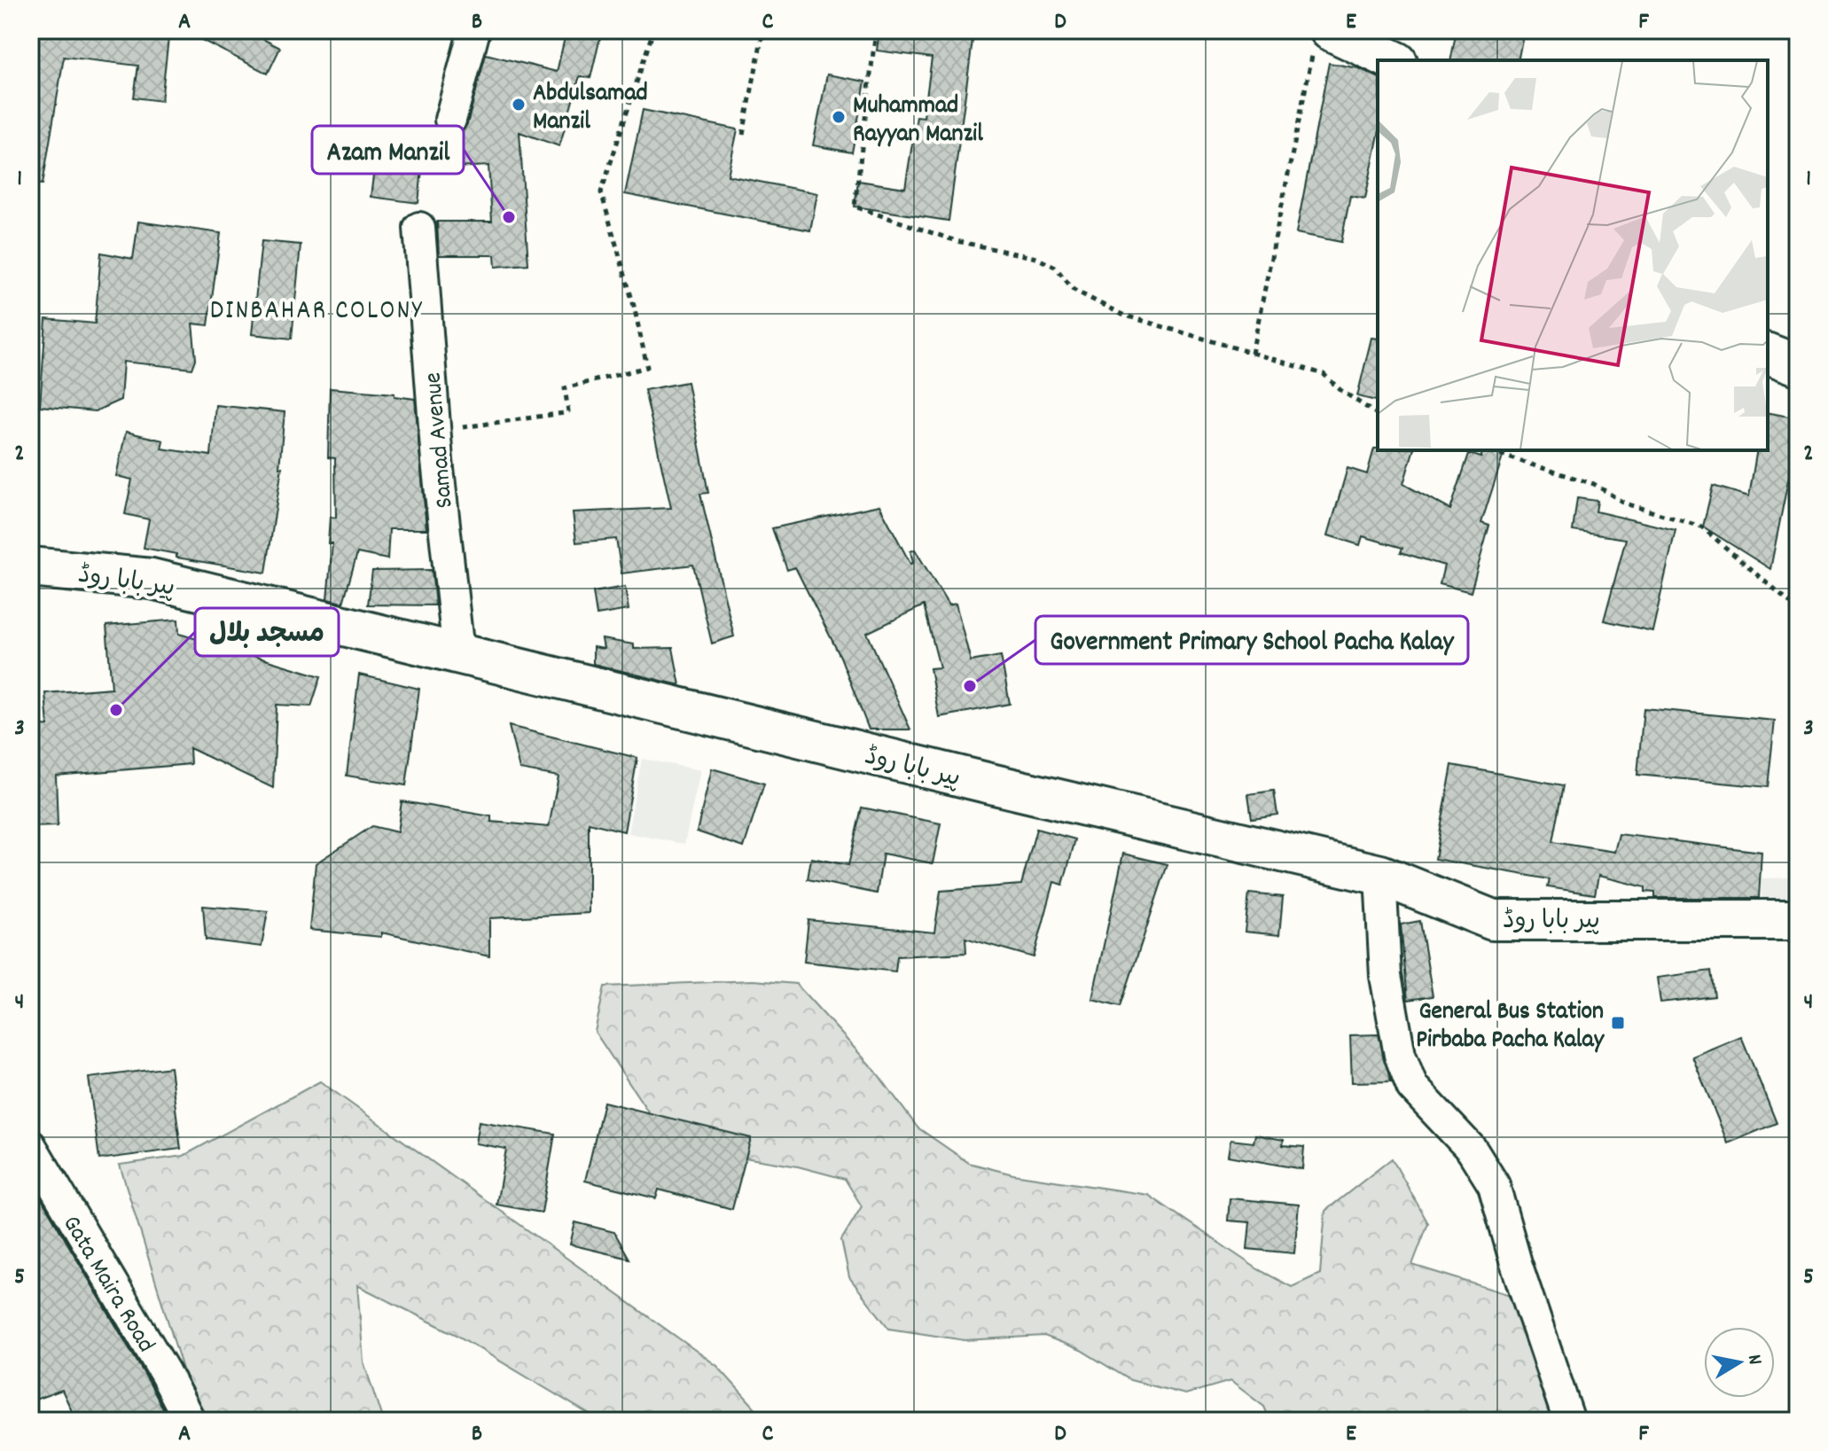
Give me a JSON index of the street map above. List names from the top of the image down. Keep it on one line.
{"streets":{"main road":["پیر بابا روڈ"],"street":["Samad Avenue","Gata Maira Road"]},"crossings":[["Samad Avenue","پیر بابا روڈ"]],"districts":["DINBAHAR COLONY"],"places":{"other":["Abdulsamad Manzil","Muhammad Rayyan Manzil","Azam Manzil","Government Primary School Pacha Kalay","مسجد بلال"],"transit":["General Bus Station Pirbaba Pacha Kalay"]},"north":"right","grid":{"columns":["A","B","C","D","E","F"],"rows":["1","2","3","4","5"]}}
